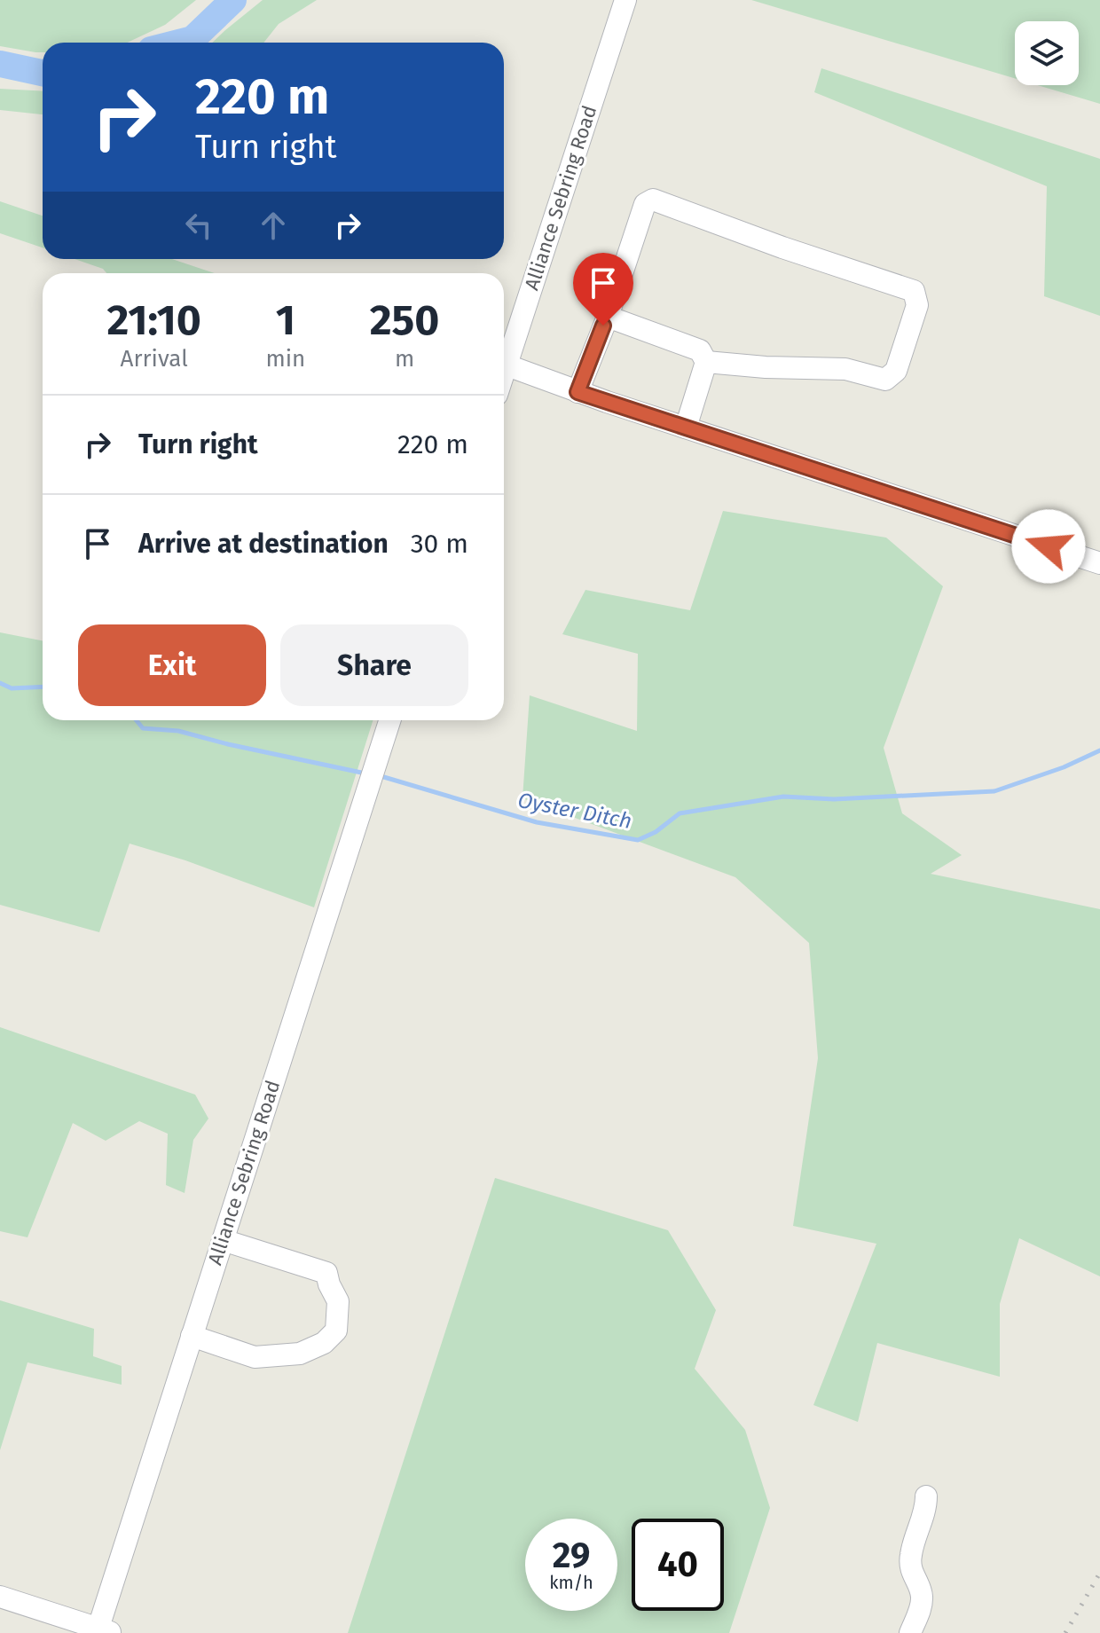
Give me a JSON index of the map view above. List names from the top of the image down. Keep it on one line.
{"streets":{"street":["Alliance Sebring Road"]},"water":["Oyster Ditch"],"page":{"turn":["220 m","Turn right"],"eta":["21:10","Arrival","1","min","250","m"],"list":[{"name":"Turn right","value":"220 m"},{"name":"Arrive at destination","value":"30 m"}],"buttons":["Exit","Share"],"speed":"29 km/h","limit":"40"}}
